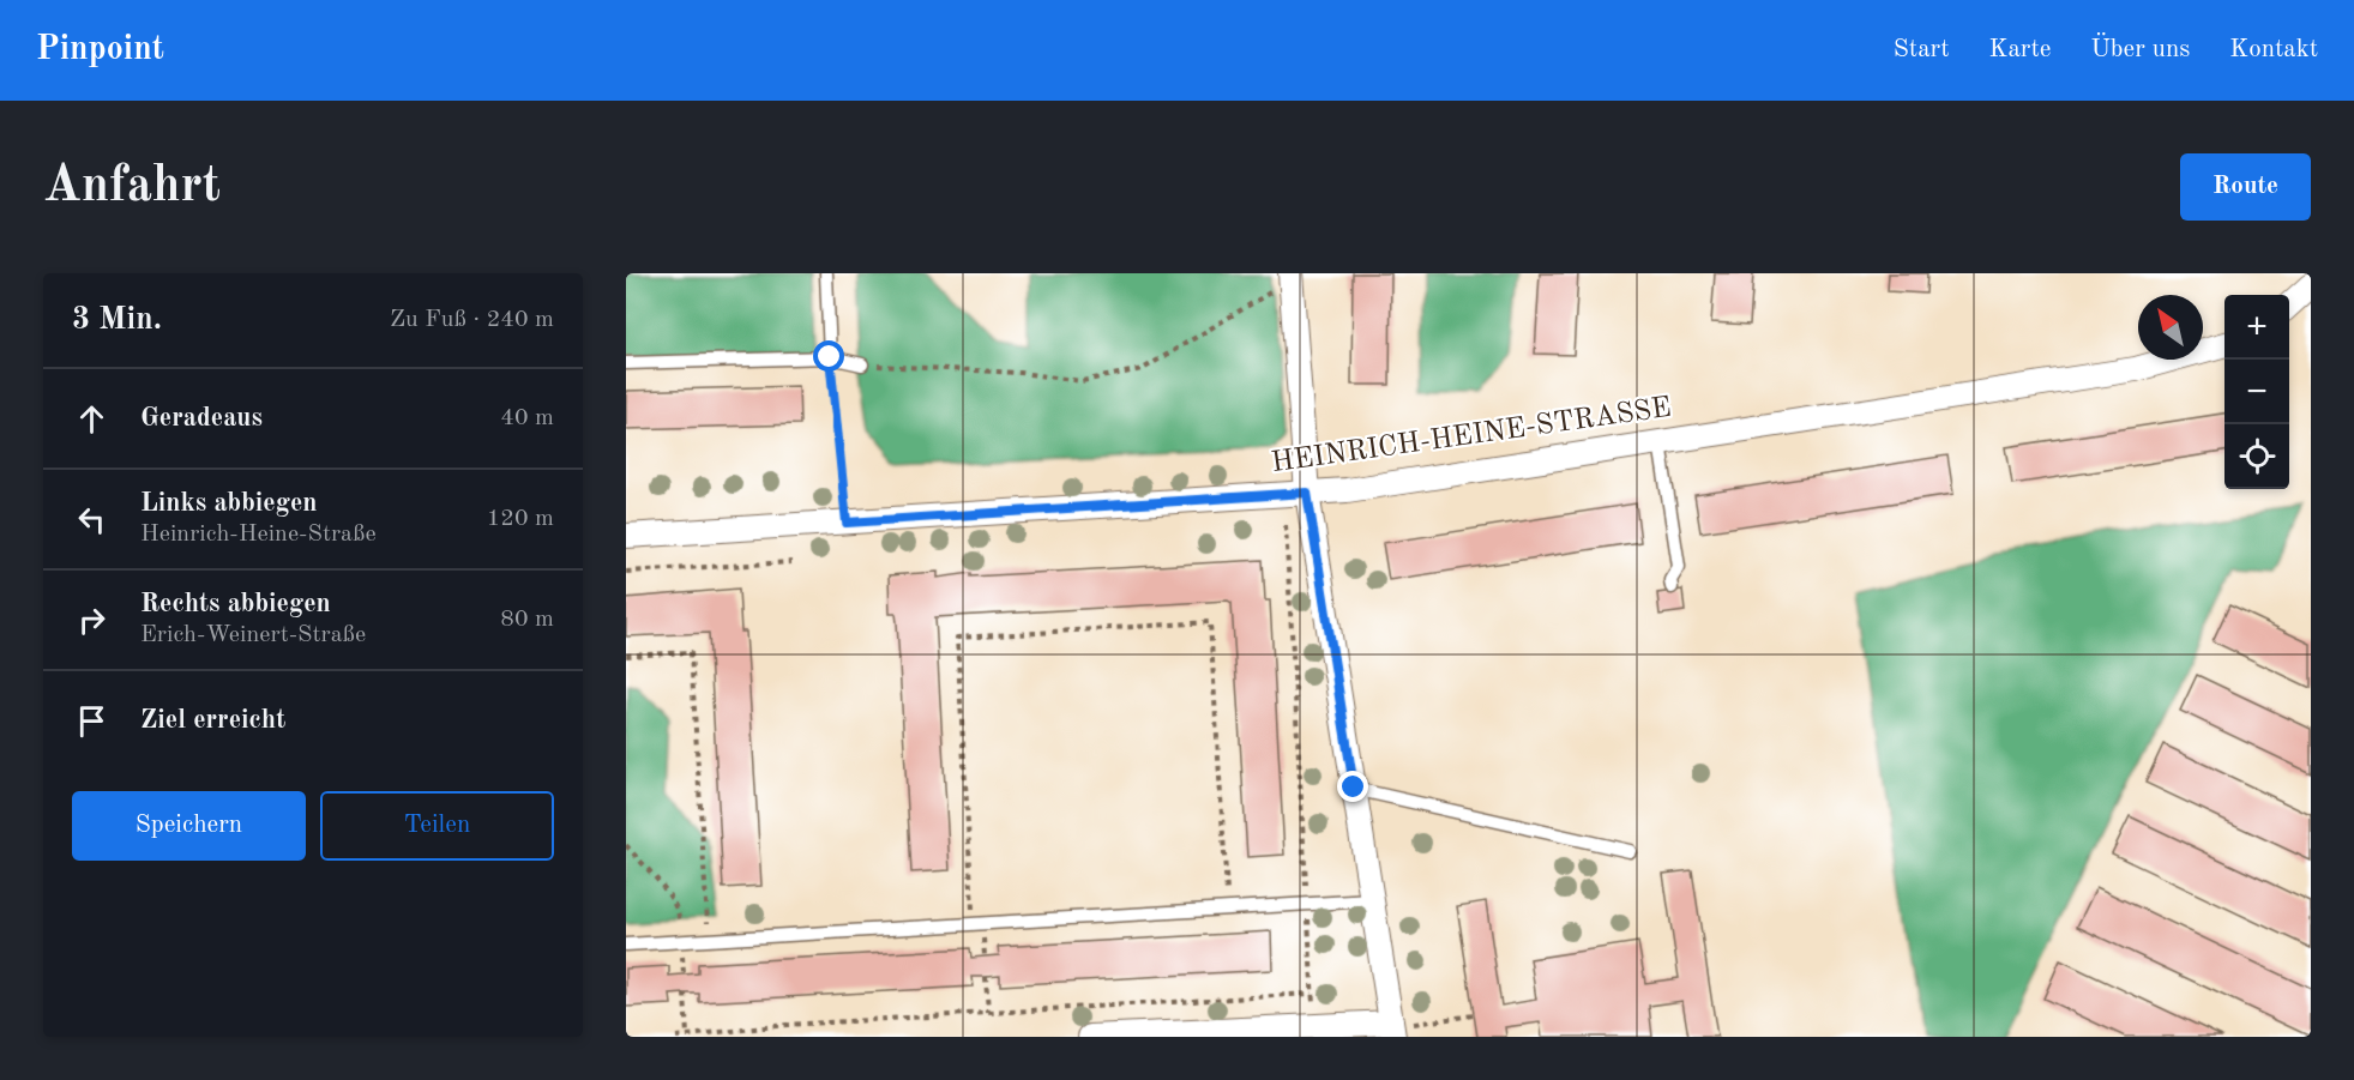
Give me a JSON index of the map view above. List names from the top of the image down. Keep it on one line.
{"streets":{"street":["HEINRICH-HEINE-STRASSE"]},"north":"top left","page":{"header":"Pinpoint","nav":["Start","Karte","Über uns","Kontakt"],"buttons":["Route",["Speichern","Teilen"]],"title":"Anfahrt","heading":["3 Min.","Zu Fuß · 240 m"],"map_buttons":["+","−"],"list":[["Geradeaus","40 m"],["Links abbiegen","Heinrich-Heine-Straße","120 m"],["Rechts abbiegen","Erich-Weinert-Straße","80 m"],"Ziel erreicht"]}}
